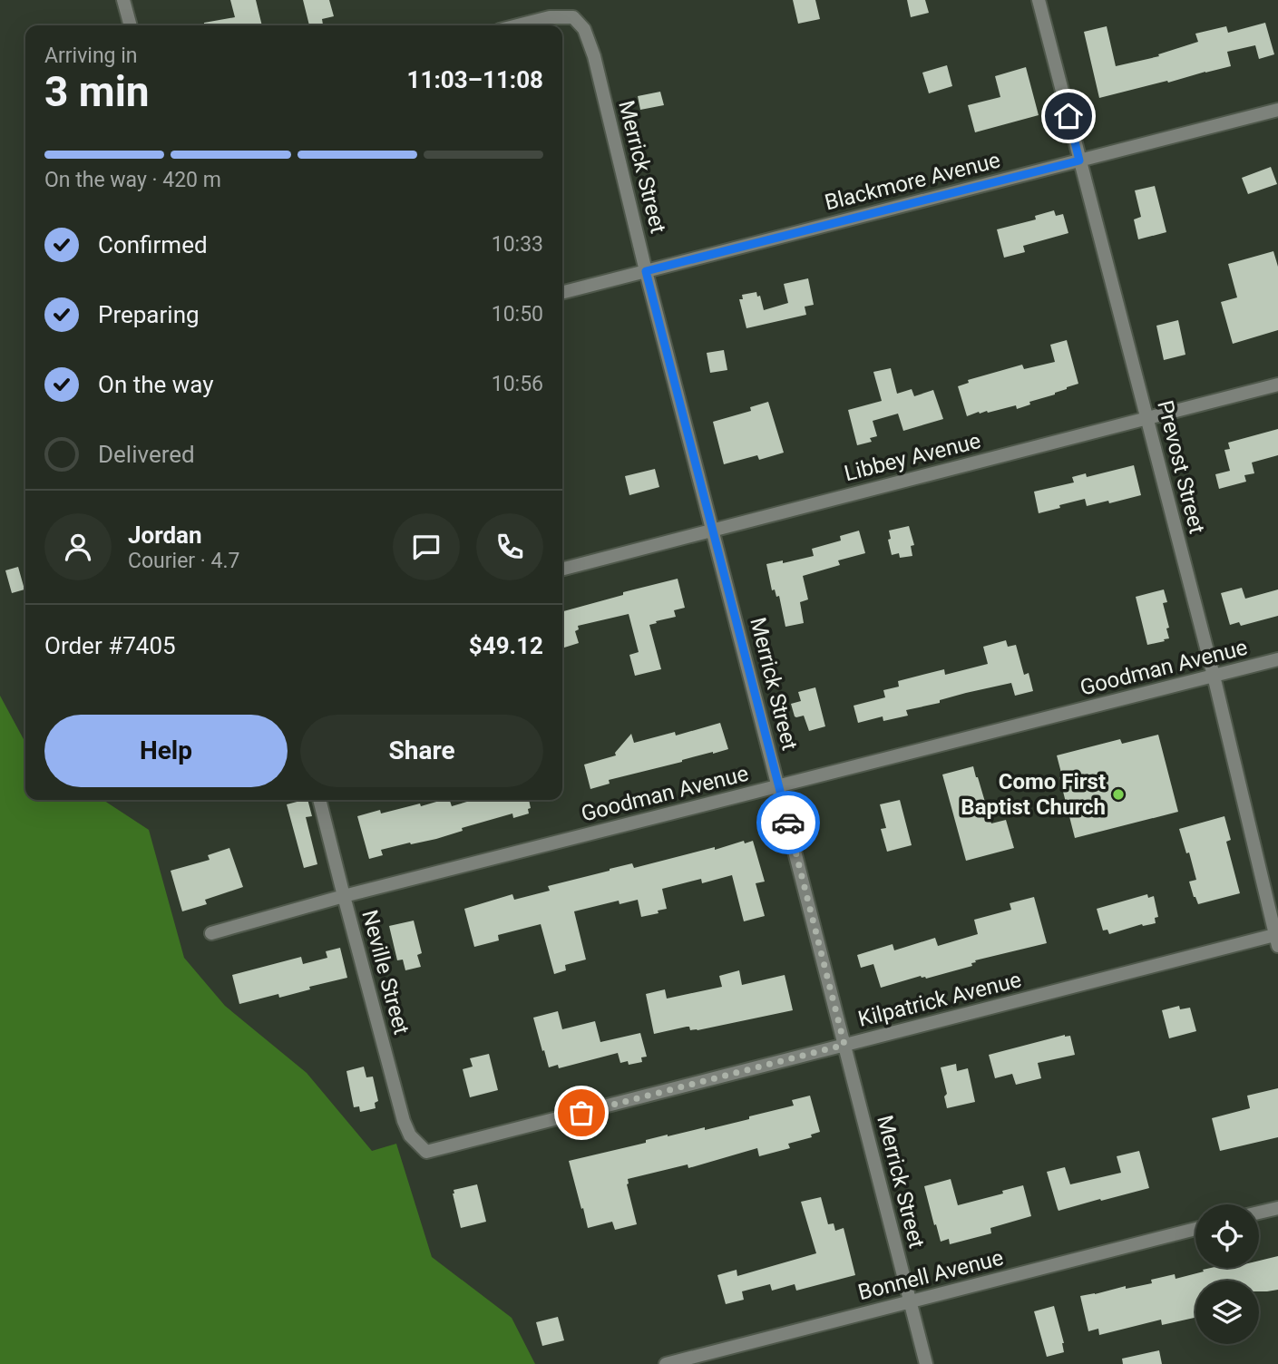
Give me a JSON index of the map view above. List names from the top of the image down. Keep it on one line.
{"streets":{"street":["Merrick Street","Blackmore Avenue","Libbey Avenue","Prevost Street","Goodman Avenue","Neville Street","Kilpatrick Avenue","Bonnell Avenue"]},"crossings":[["Merrick Street","Blackmore Avenue"],["Merrick Street","Libbey Avenue"],["Merrick Street","Goodman Avenue"],["Merrick Street","Kilpatrick Avenue"],["Merrick Street","Bonnell Avenue"],["Blackmore Avenue","Prevost Street"],["Libbey Avenue","Prevost Street"],["Prevost Street","Goodman Avenue"],["Prevost Street","Kilpatrick Avenue"],["Goodman Avenue","Neville Street"],["Neville Street","Kilpatrick Avenue"]],"places":["Como First Baptist Church"],"page":{"heading":["3 min","Arriving in","11:03–11:08"],"panel":["Jordan","Courier · 4.7","Order #7405","$49.12"],"bar":"On the way · 420 m","list":[["Confirmed","10:33"],["Preparing","10:50"],["On the way","10:56"],"Delivered"],"buttons":["Help","Share"]}}
